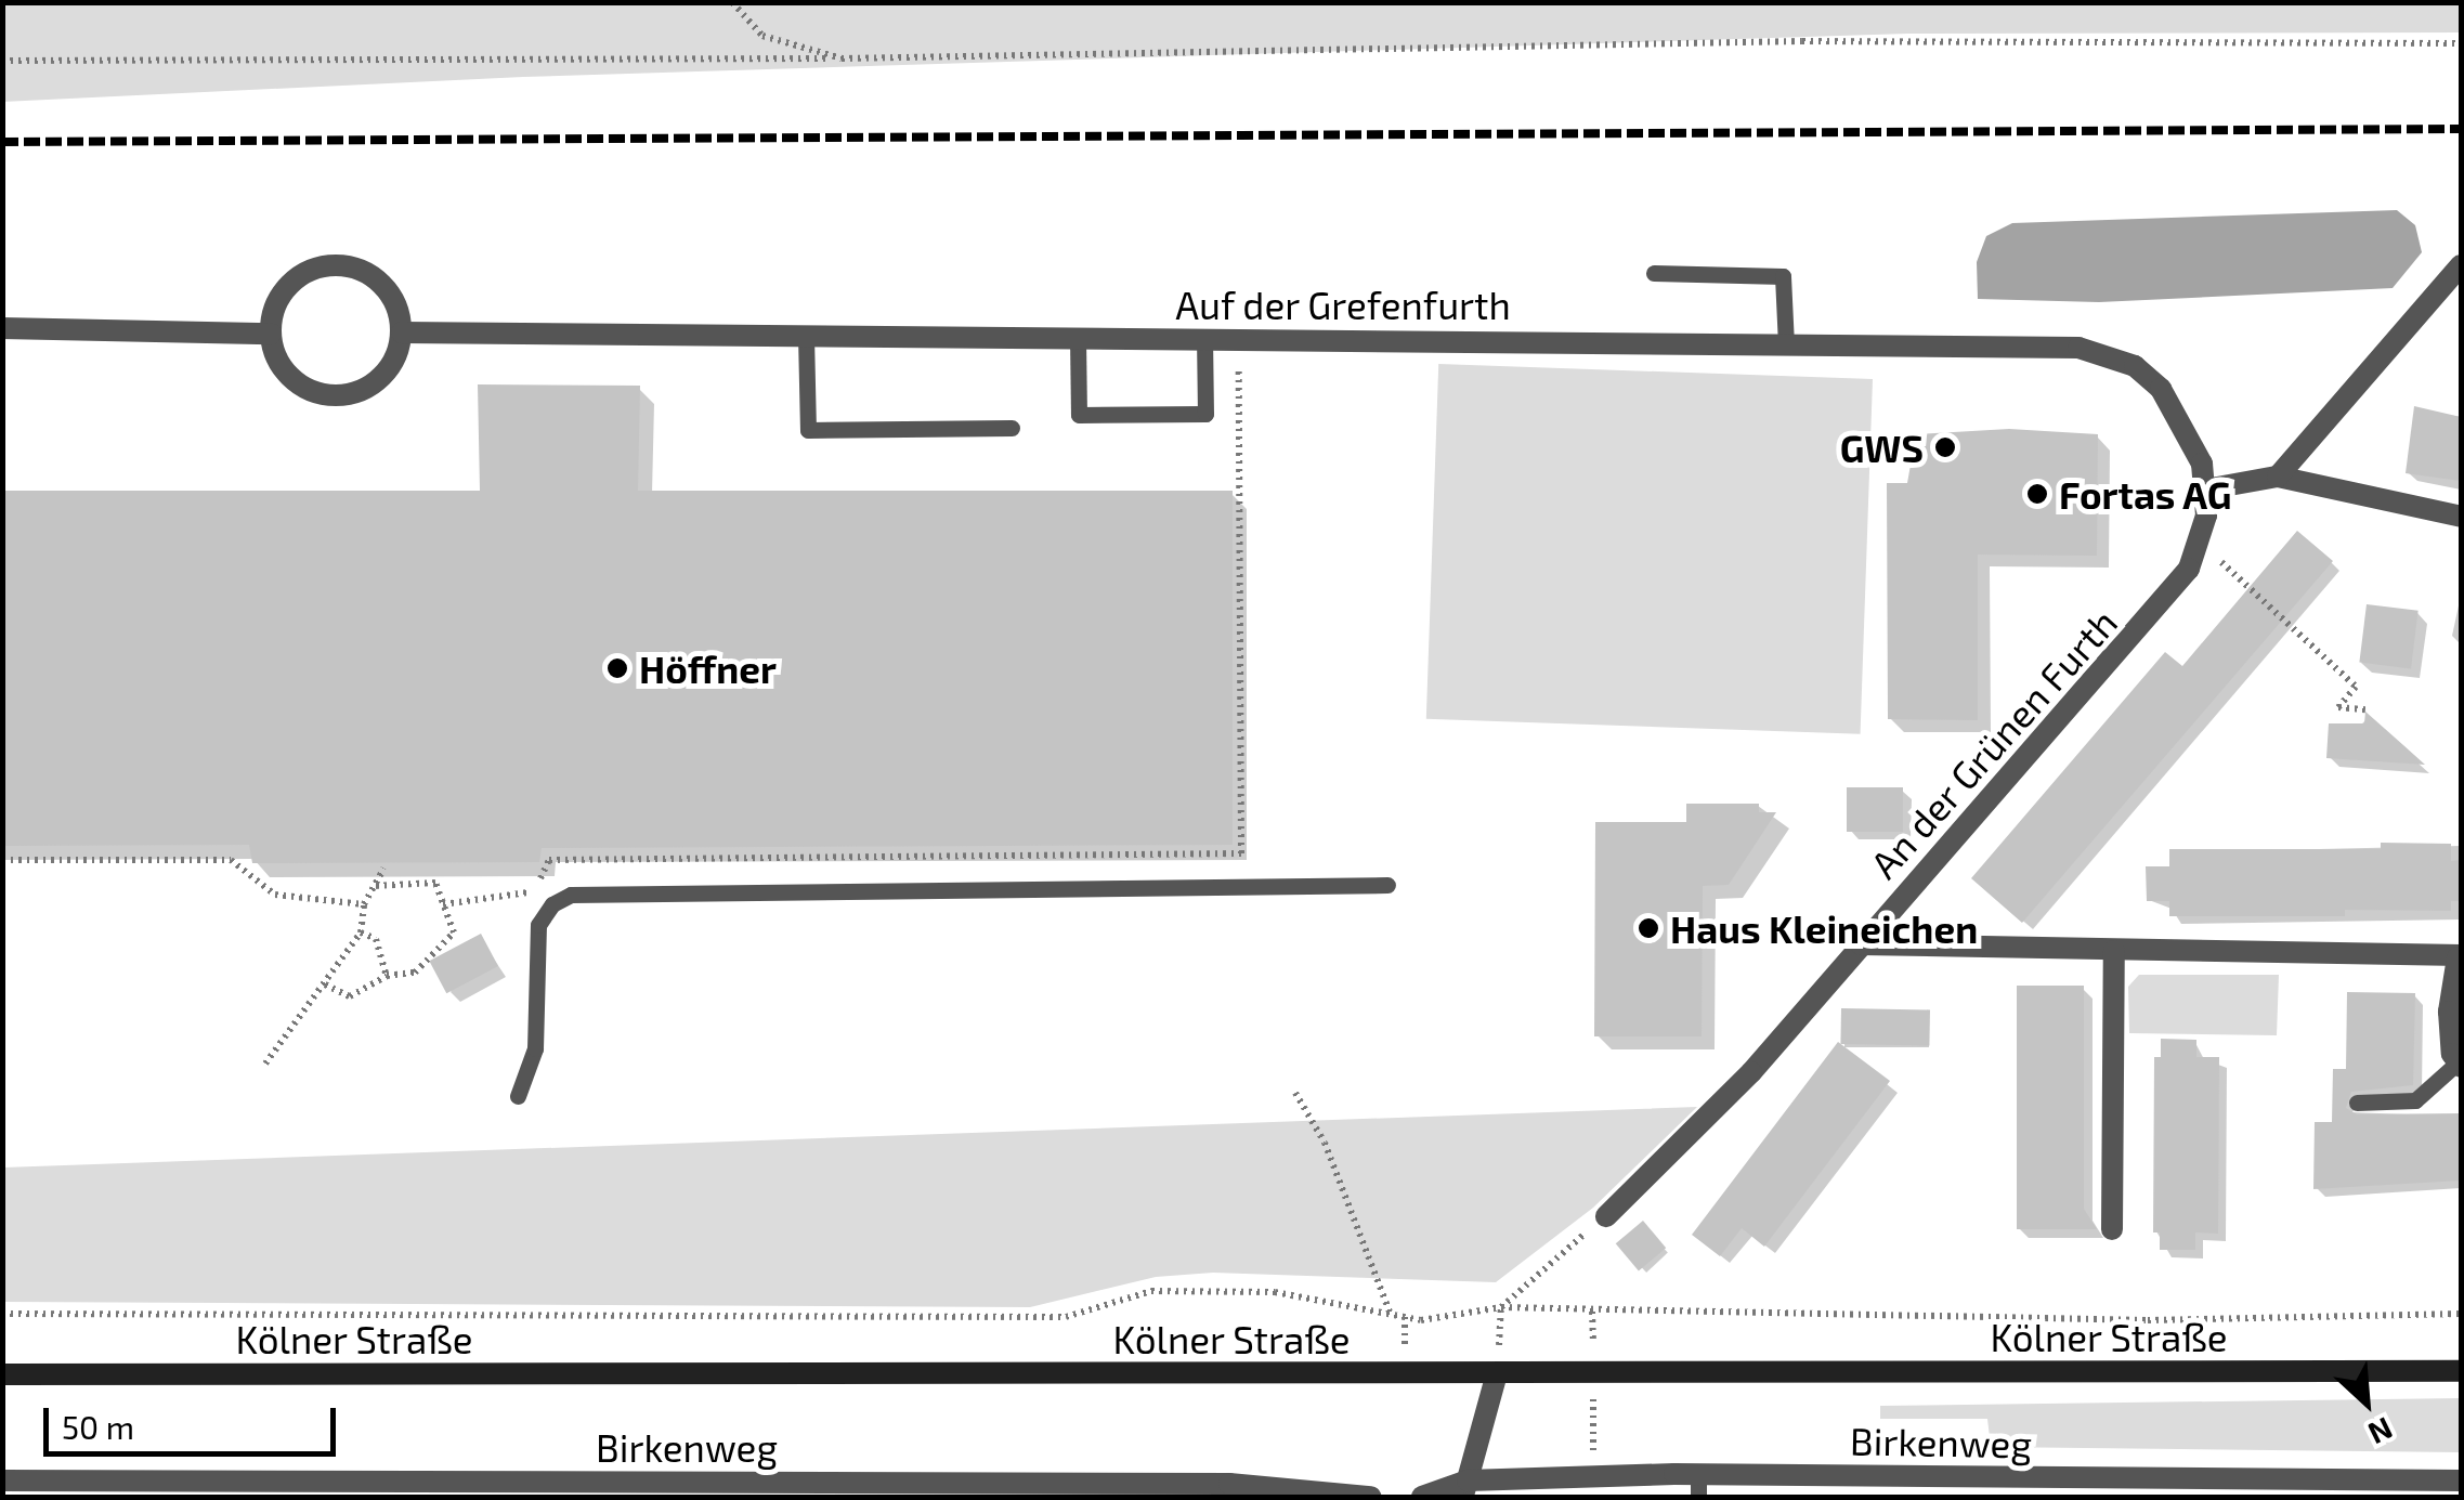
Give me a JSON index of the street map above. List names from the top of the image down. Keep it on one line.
{"streets":{"main road":["Kölner Straße"],"street":["Auf der Grefenfurth","An der Grünen Furth","Birkenweg"]},"crossings":[["Auf der Grefenfurth","An der Grünen Furth"]],"places":["GWS","Fortas AG","Höffner","Haus Kleineichen"],"scale_bar":"50 m","north":"bottom right"}
